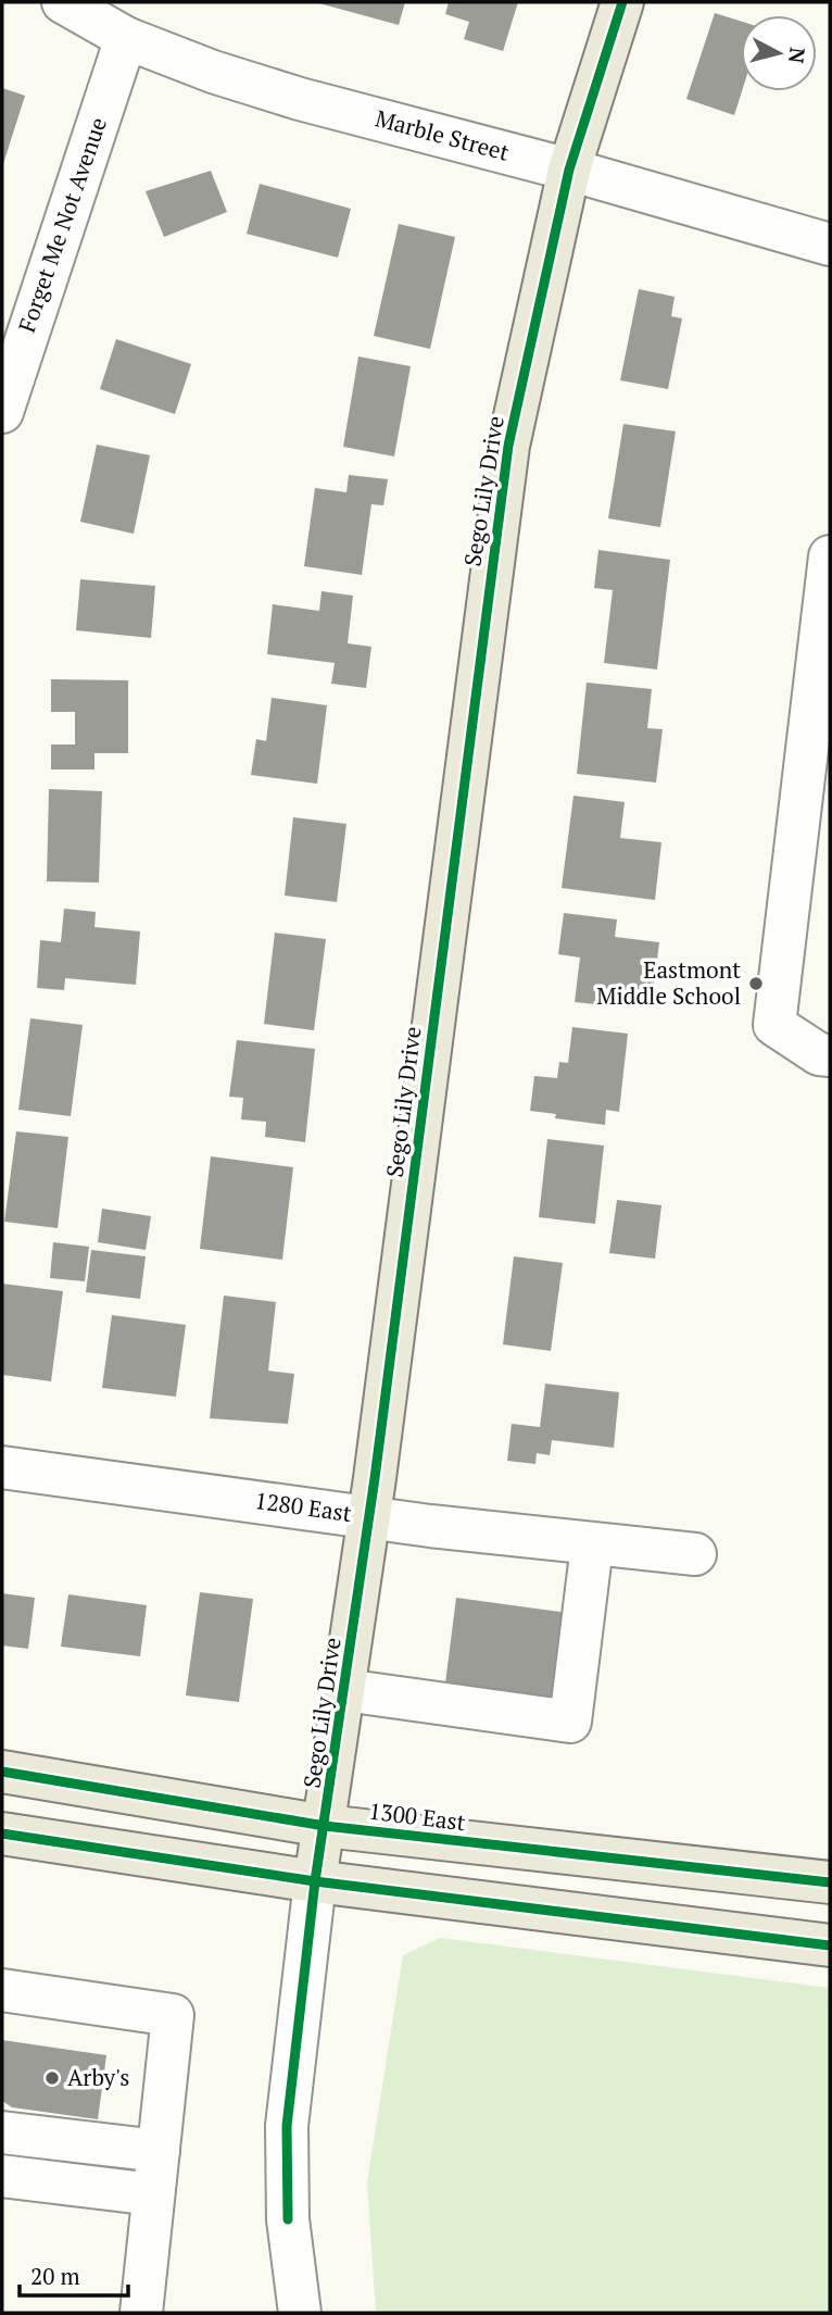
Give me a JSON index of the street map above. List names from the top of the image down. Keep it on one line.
{"streets":{"main road":["Sego Lily Drive","1300 East"],"street":["Marble Street","Forget Me Not Avenue","1280 East"]},"crossings":[["Marble Street","Forget Me Not Avenue"],["Marble Street","Sego Lily Drive"],["Sego Lily Drive","1280 East"],["Sego Lily Drive","1300 East"]],"places":["Eastmont Middle School","Arby's"],"scale_bar":"20 m","north":"right"}
